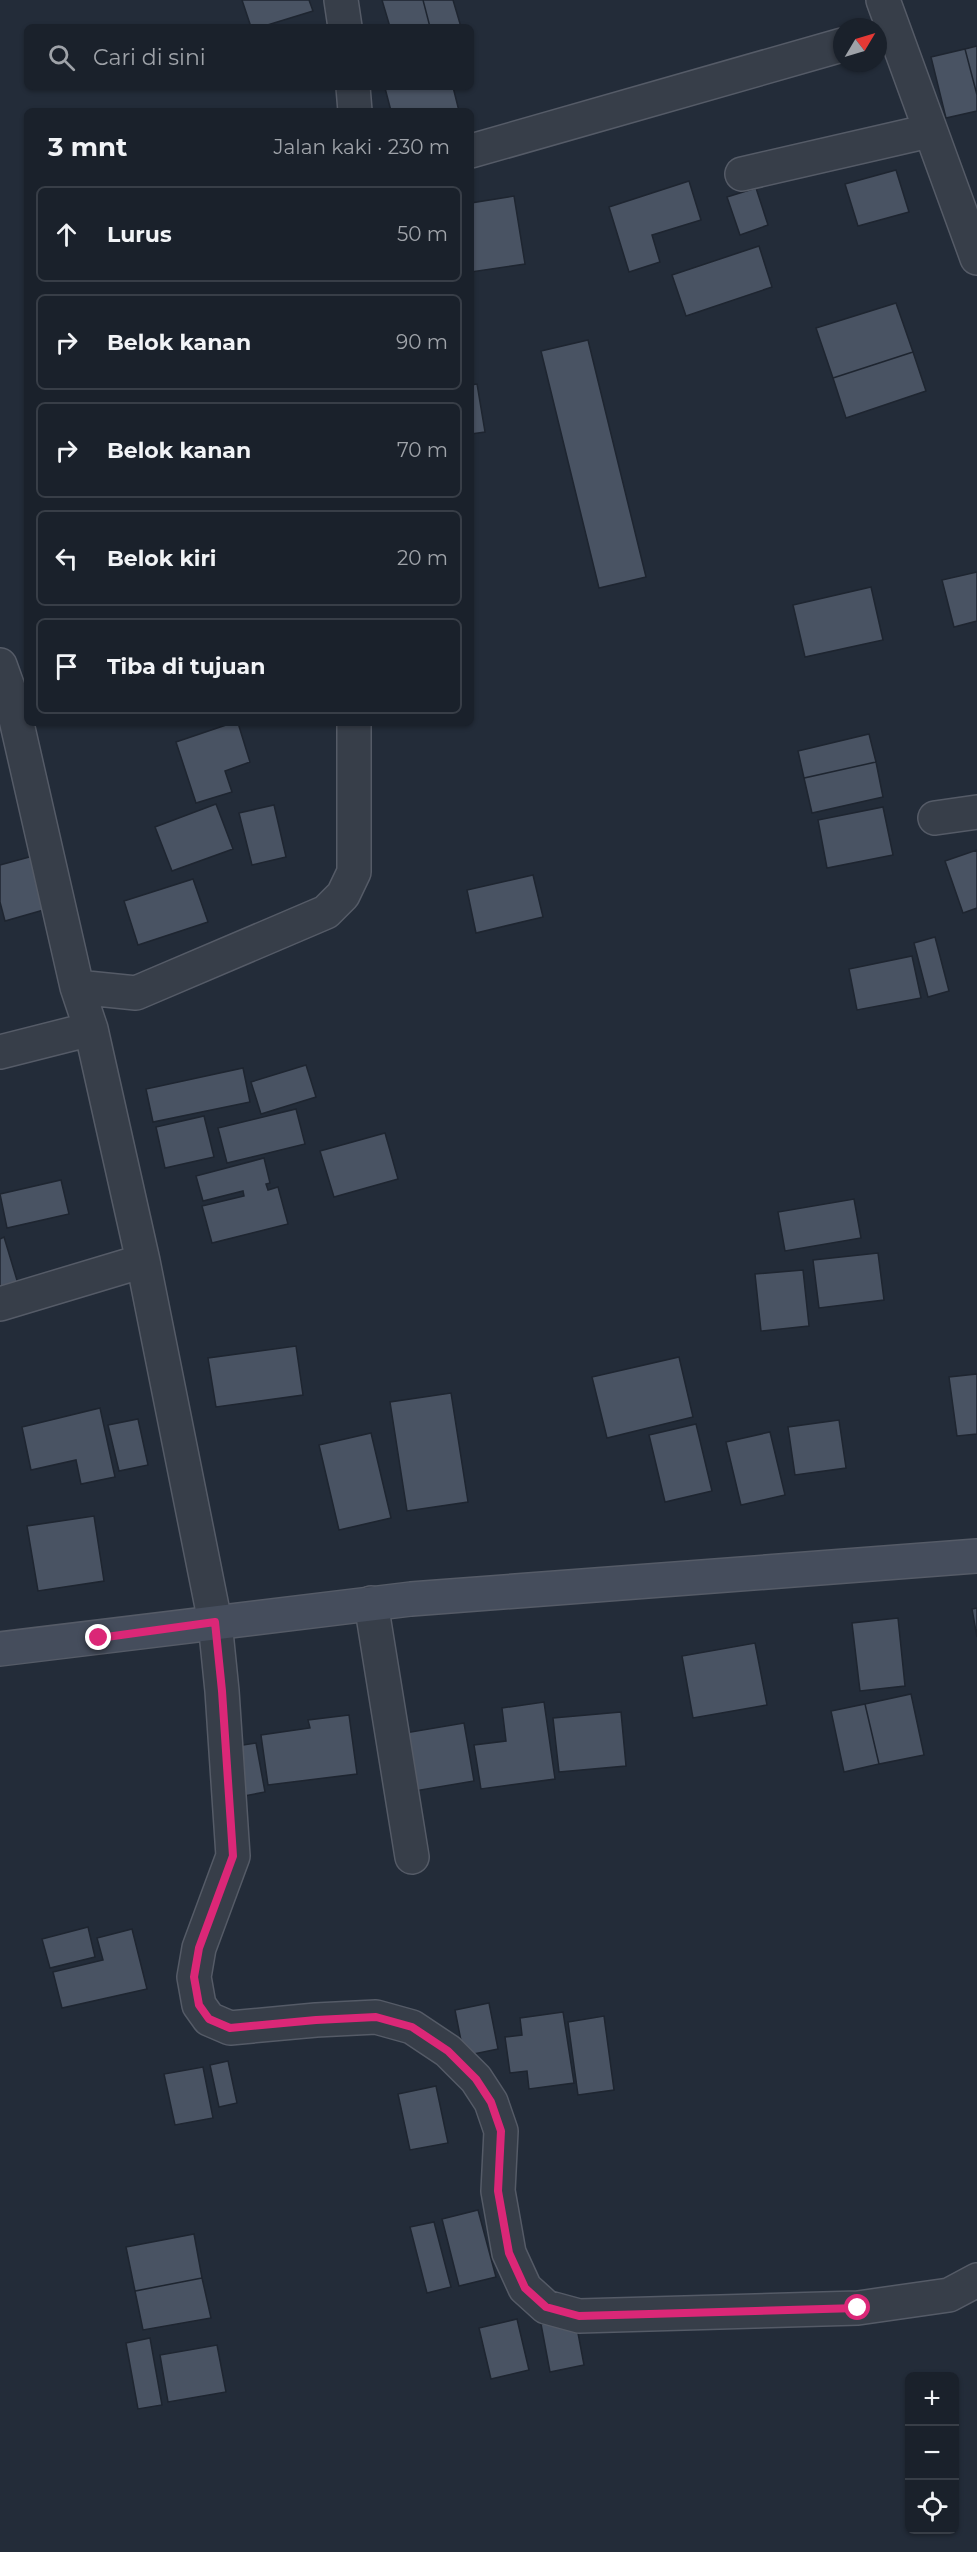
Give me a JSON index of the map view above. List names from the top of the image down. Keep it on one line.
{"north":"top right","page":{"search":"Cari di sini","heading":["3 mnt","Jalan kaki · 230 m"],"list":[["Lurus","50 m"],["Belok kanan","90 m"],["Belok kanan","70 m"],["Belok kiri","20 m"],"Tiba di tujuan"],"map_buttons":["+","−"]}}
